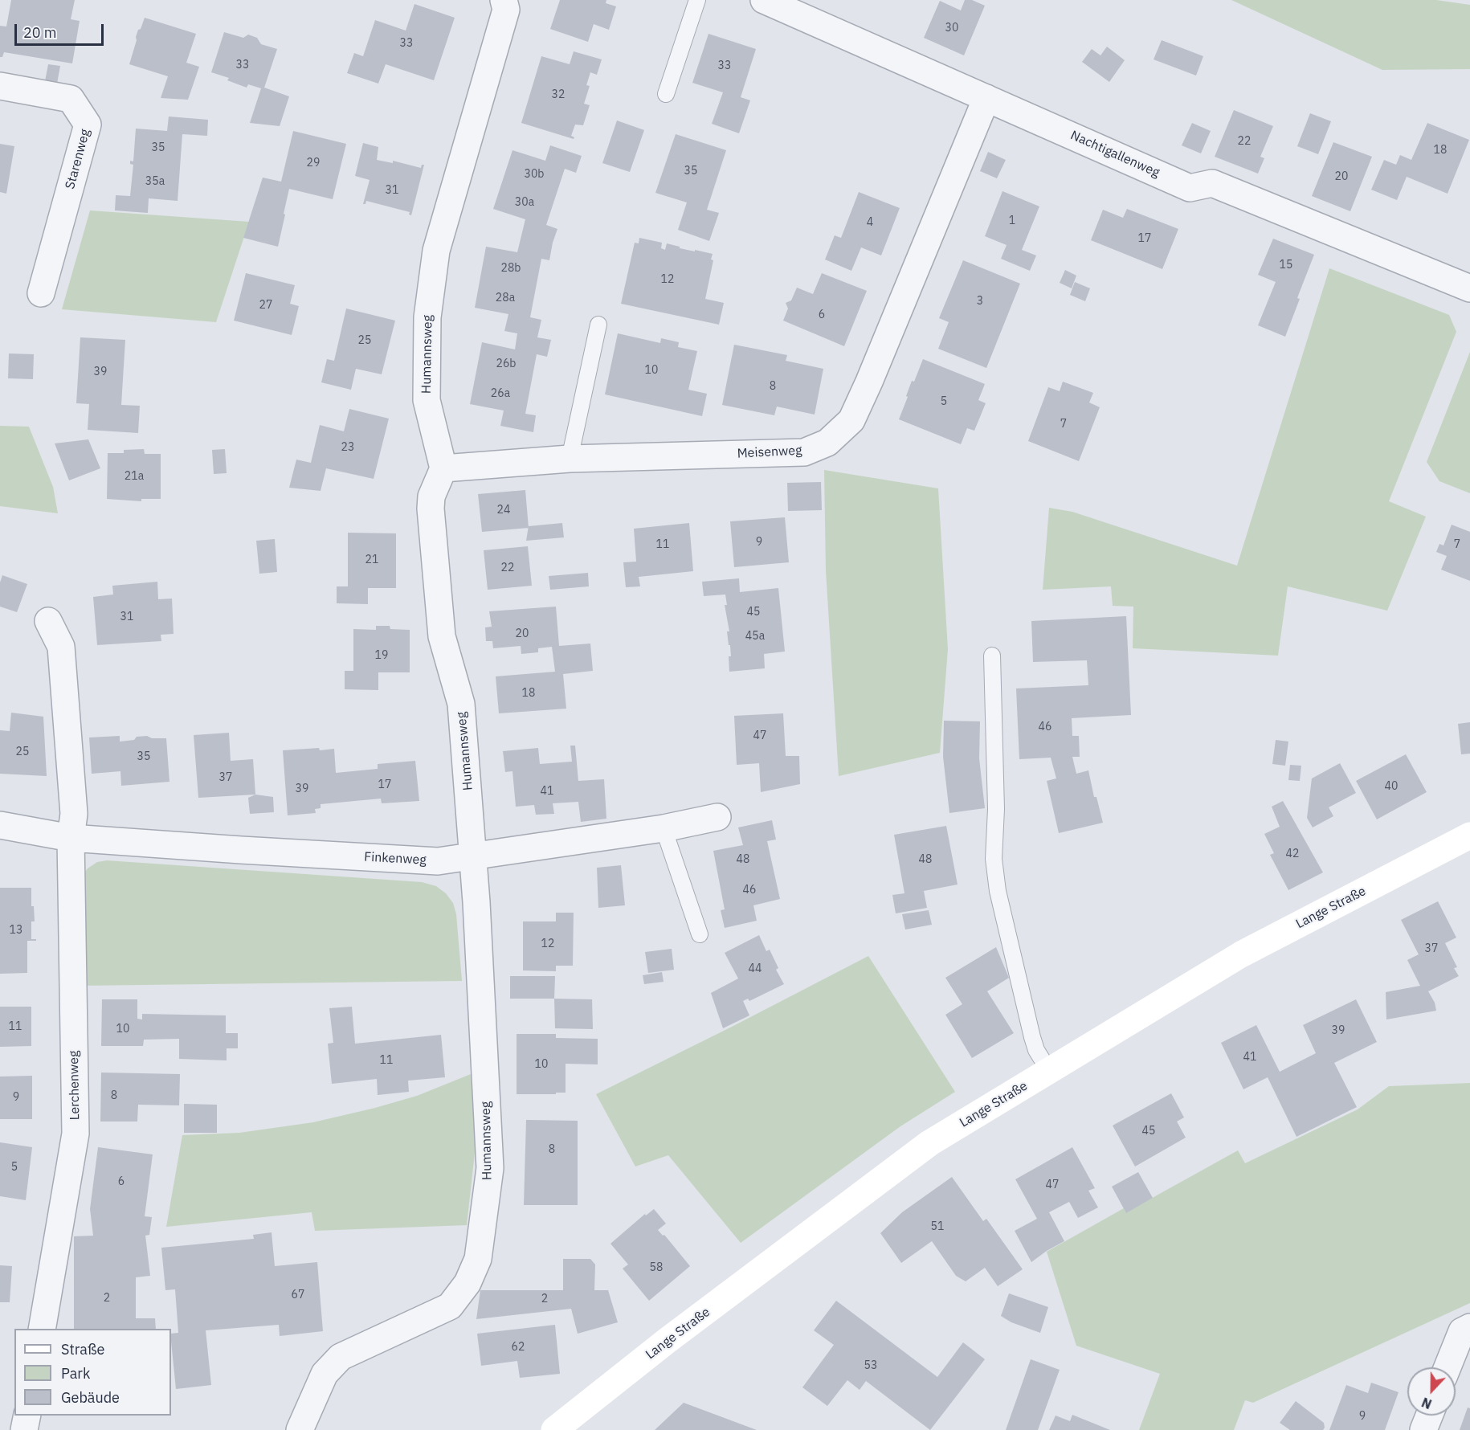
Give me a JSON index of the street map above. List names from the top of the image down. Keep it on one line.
{"streets":{"main road":["Lange Straße"],"street":["Nachtigallenweg","Starenweg","Humannsweg","Meisenweg","Finkenweg","Lerchenweg"]},"crossings":[["Nachtigallenweg","Meisenweg"],["Humannsweg","Meisenweg"],["Humannsweg","Finkenweg"],["Finkenweg","Lerchenweg"]],"house_numbers":["30","33","33","33","32","22","35","18","29","35","30b","20","35a","31","30a","1","4","17","15","28b","12","28a","3","27","6","25","26b","10","39","8","26a","5","7","23","21a","24","9","11","7","21","22","45","31","20","45a","19","18","46","47","25","35","37","17","40","39","41","42","48","48","46","13","12","37","44","11","10","39","41","11","10","8","9","45","8","5","6","47","51","58","67","2","2","62","53","9"],"legend":["Straße","Park","Gebäude"],"scale_bar":"20 m","north":"bottom"}
